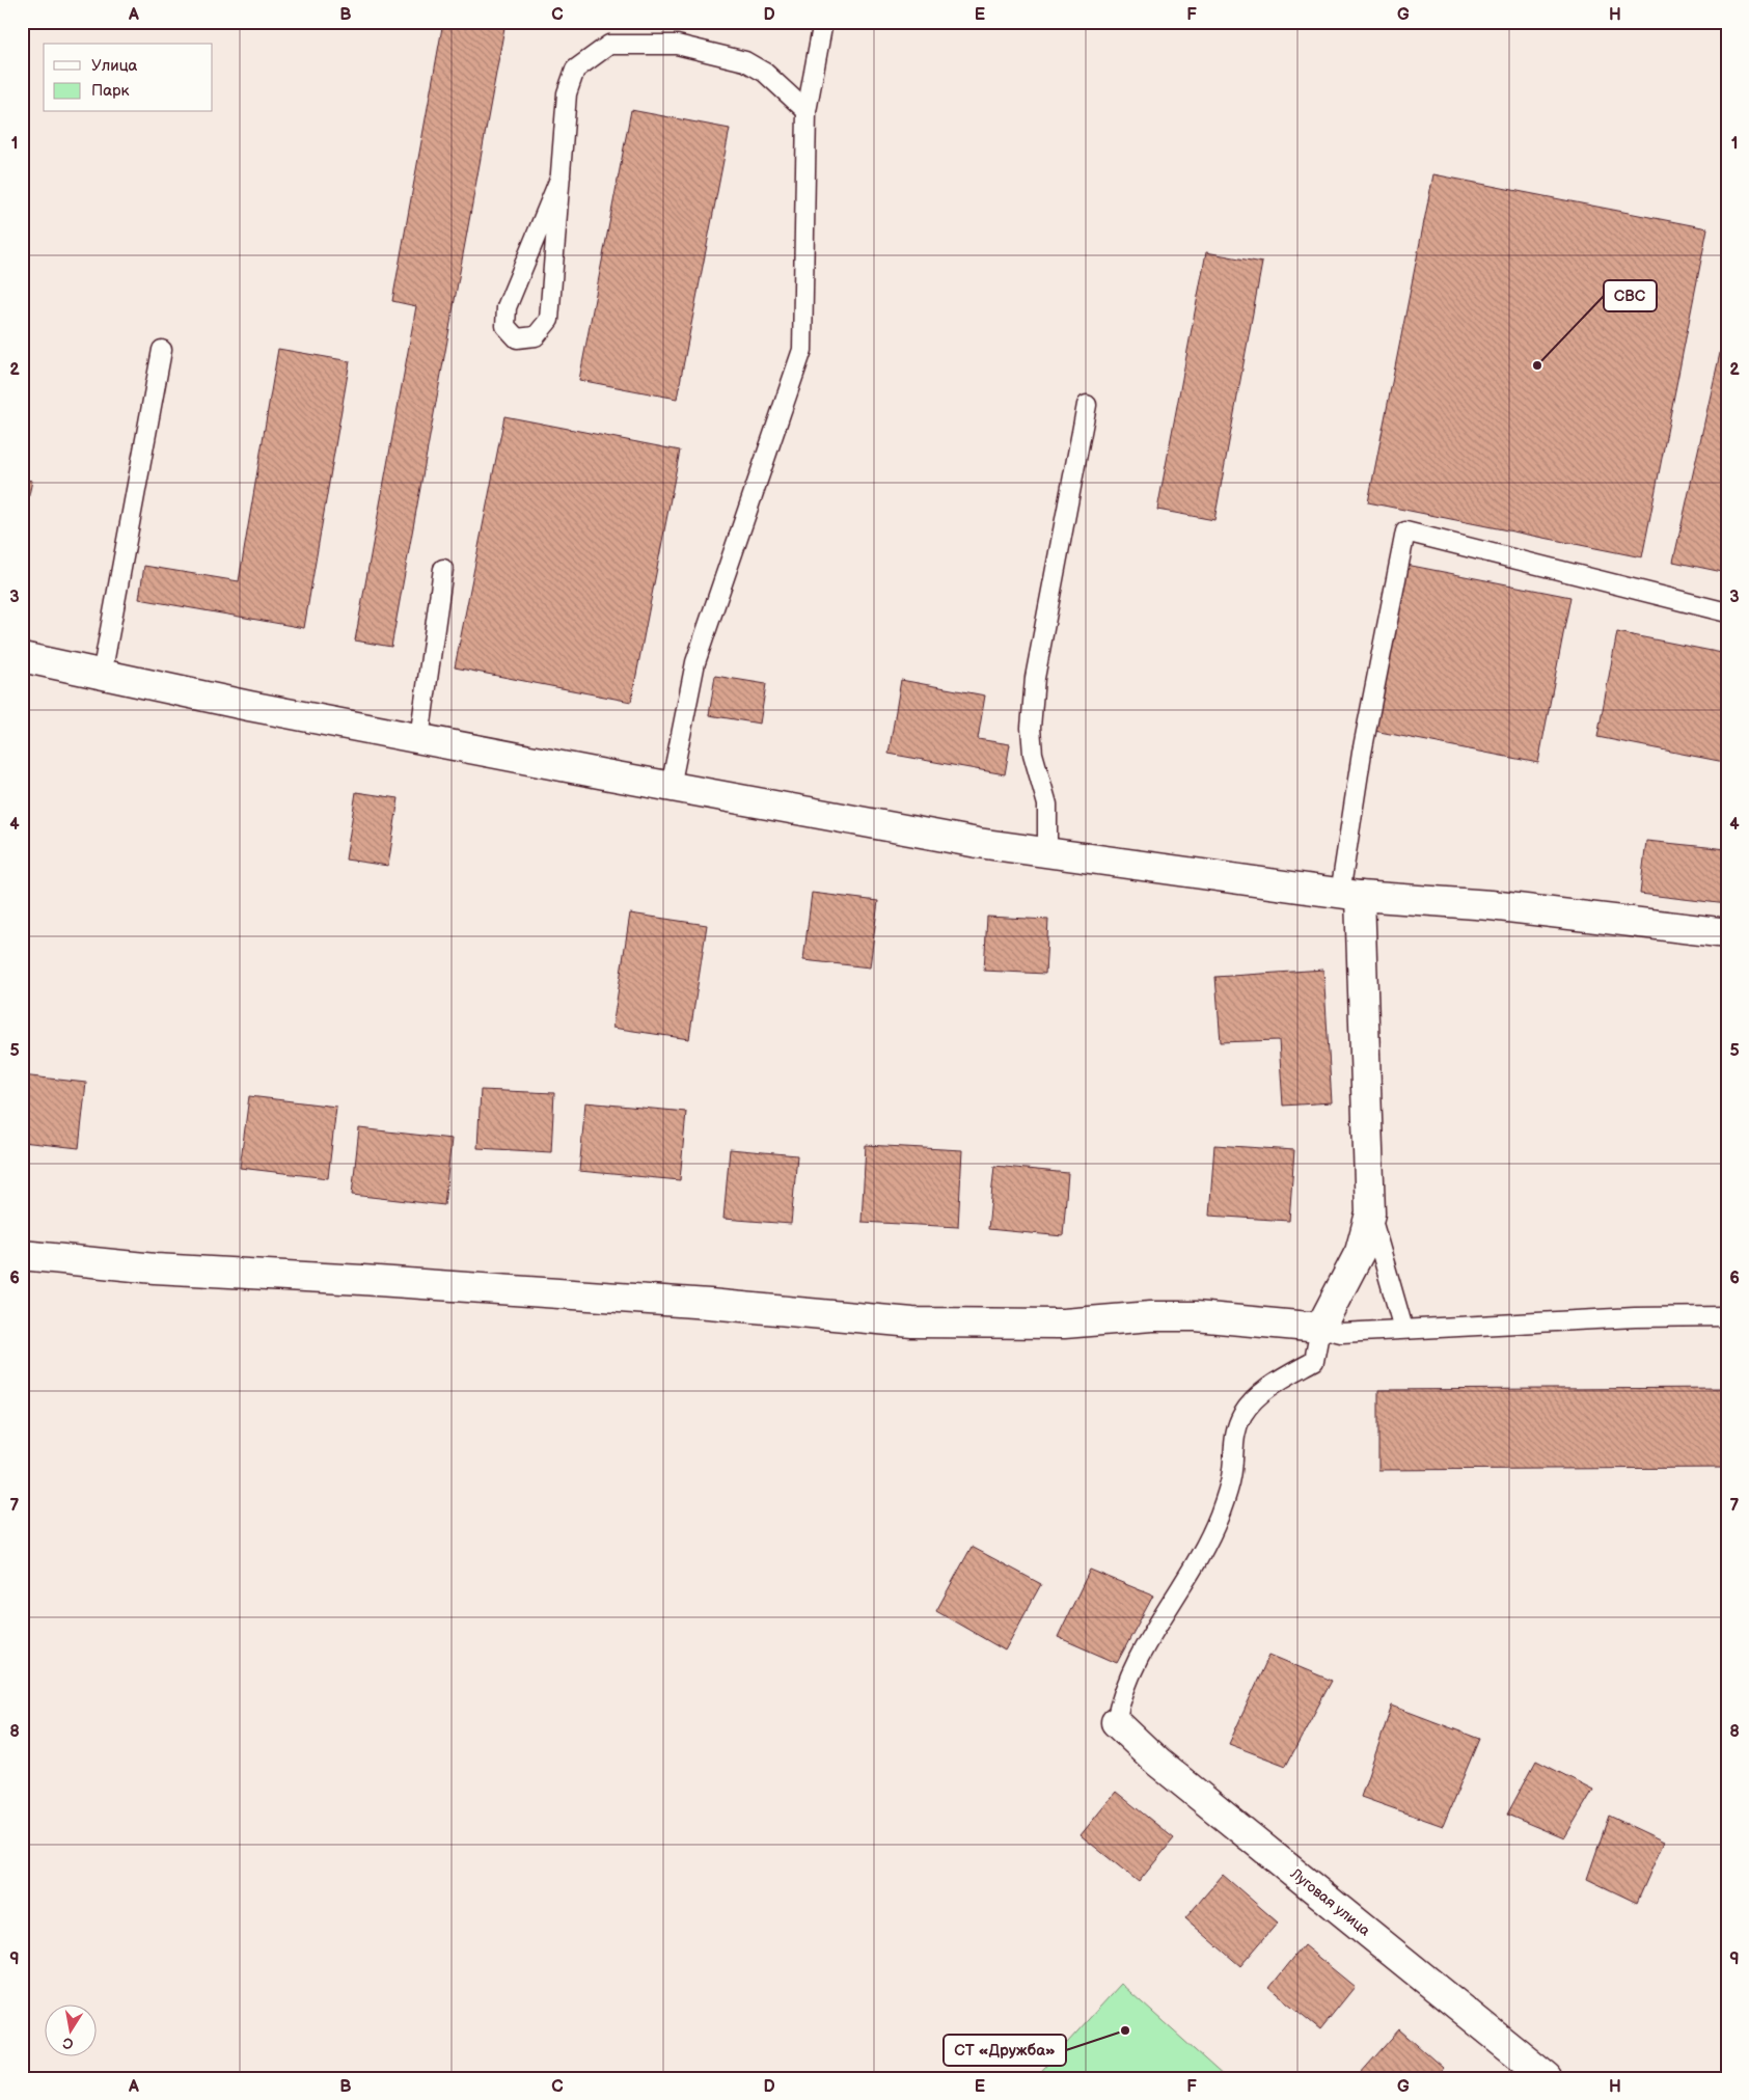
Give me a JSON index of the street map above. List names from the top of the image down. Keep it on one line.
{"streets":{"street":["Луговая улица"]},"places":["СВС","СТ «Дружба»"],"legend":["Улица","Парк"],"north":"bottom","grid":{"columns":["A","B","C","D","E","F","G","H"],"rows":["1","2","3","4","5","6","7","8","9"]}}
